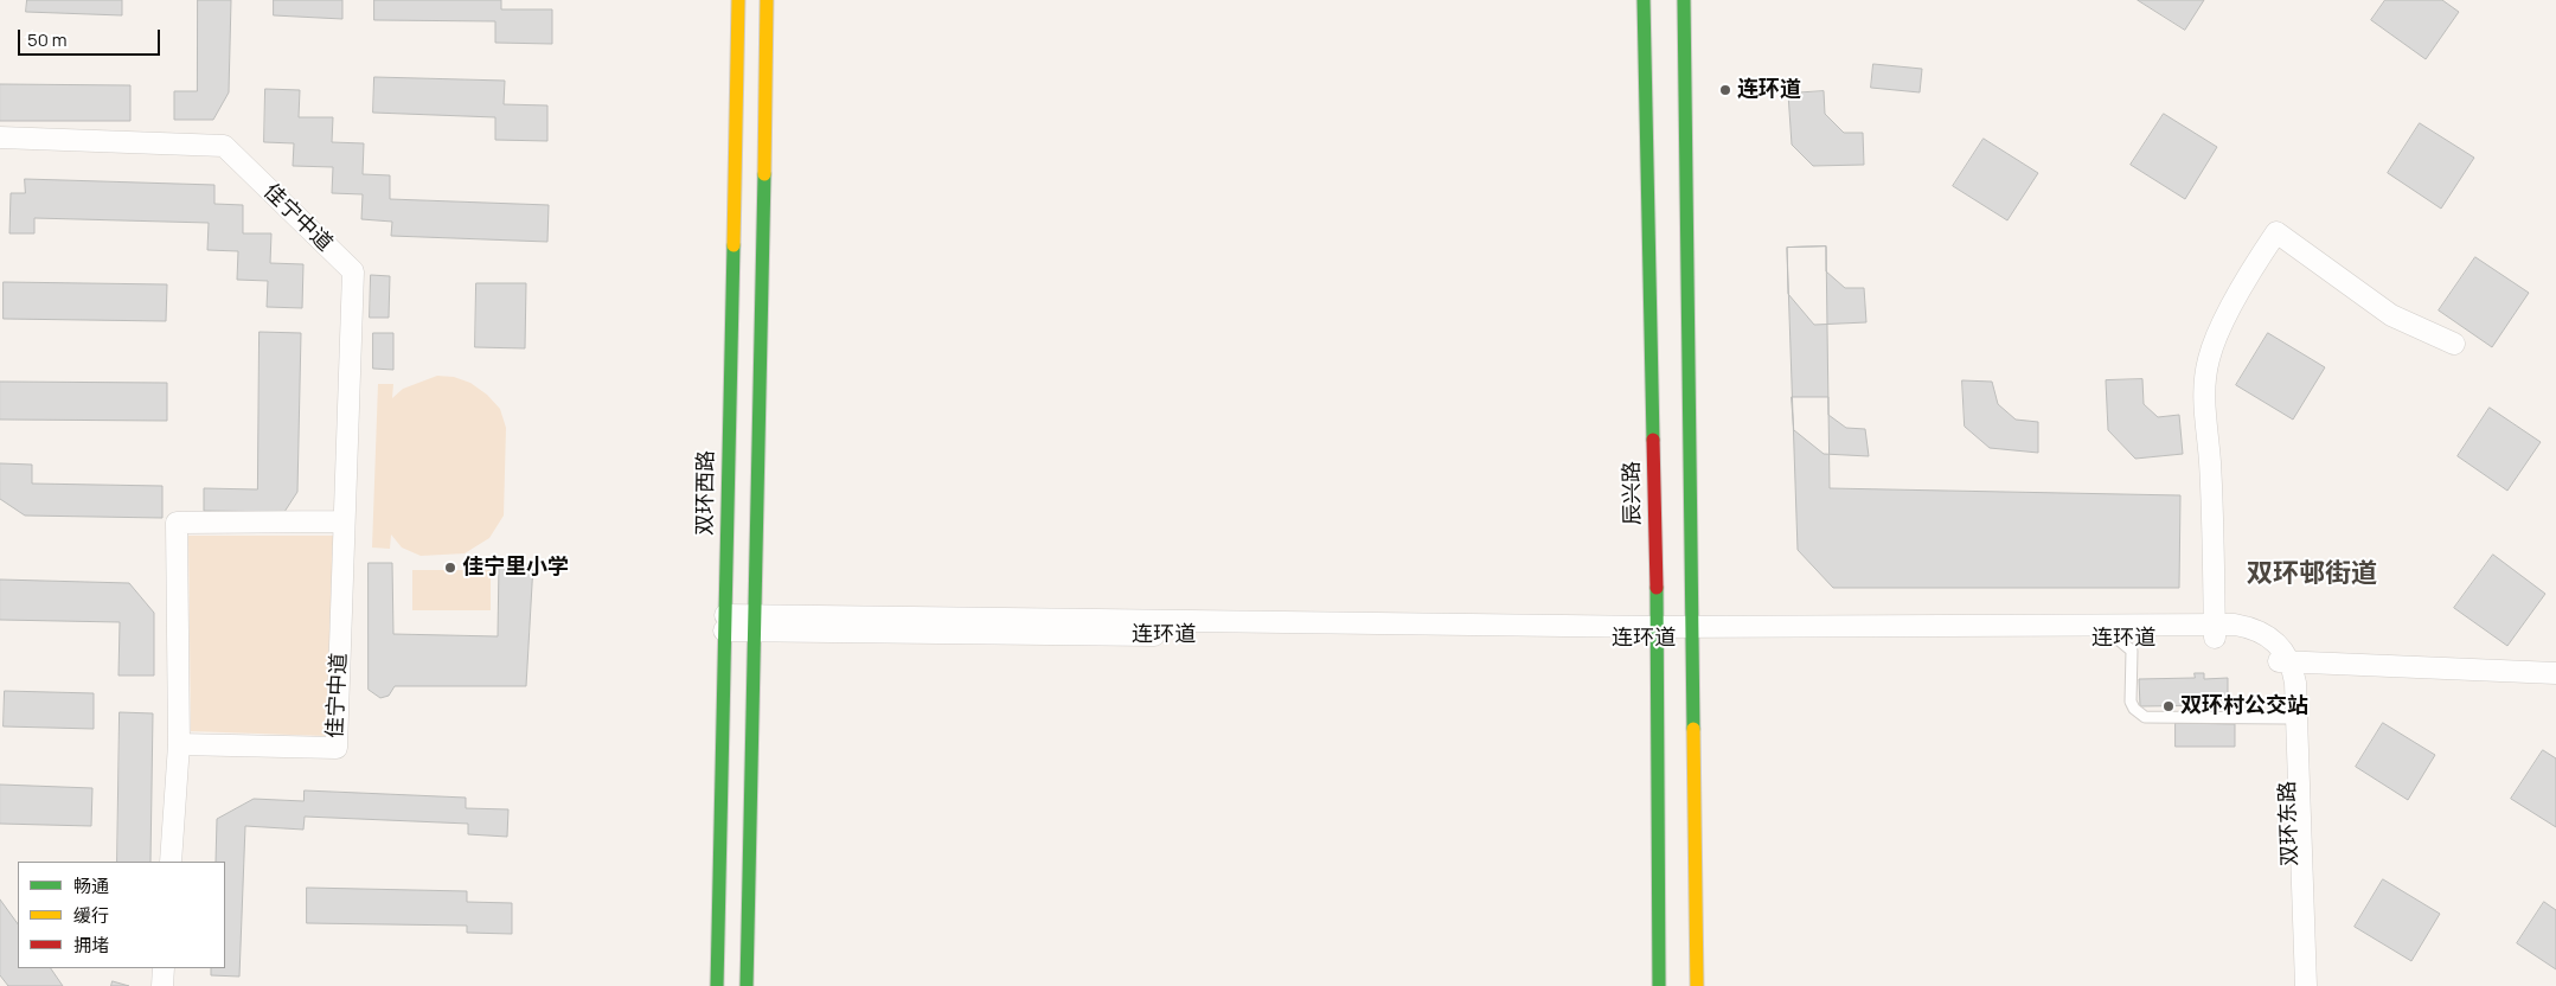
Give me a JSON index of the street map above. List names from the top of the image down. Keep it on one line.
{"streets":{"main road":["双环西路","辰兴路"],"street":["佳宁中道","连环道","双环东路"]},"crossings":[["双环西路","连环道"],["辰兴路","连环道"]],"districts":["双环邨街道"],"places":["连环道","佳宁里小学","双环村公交站"],"legend":["畅通","缓行","拥堵"],"scale_bar":"50 m"}
